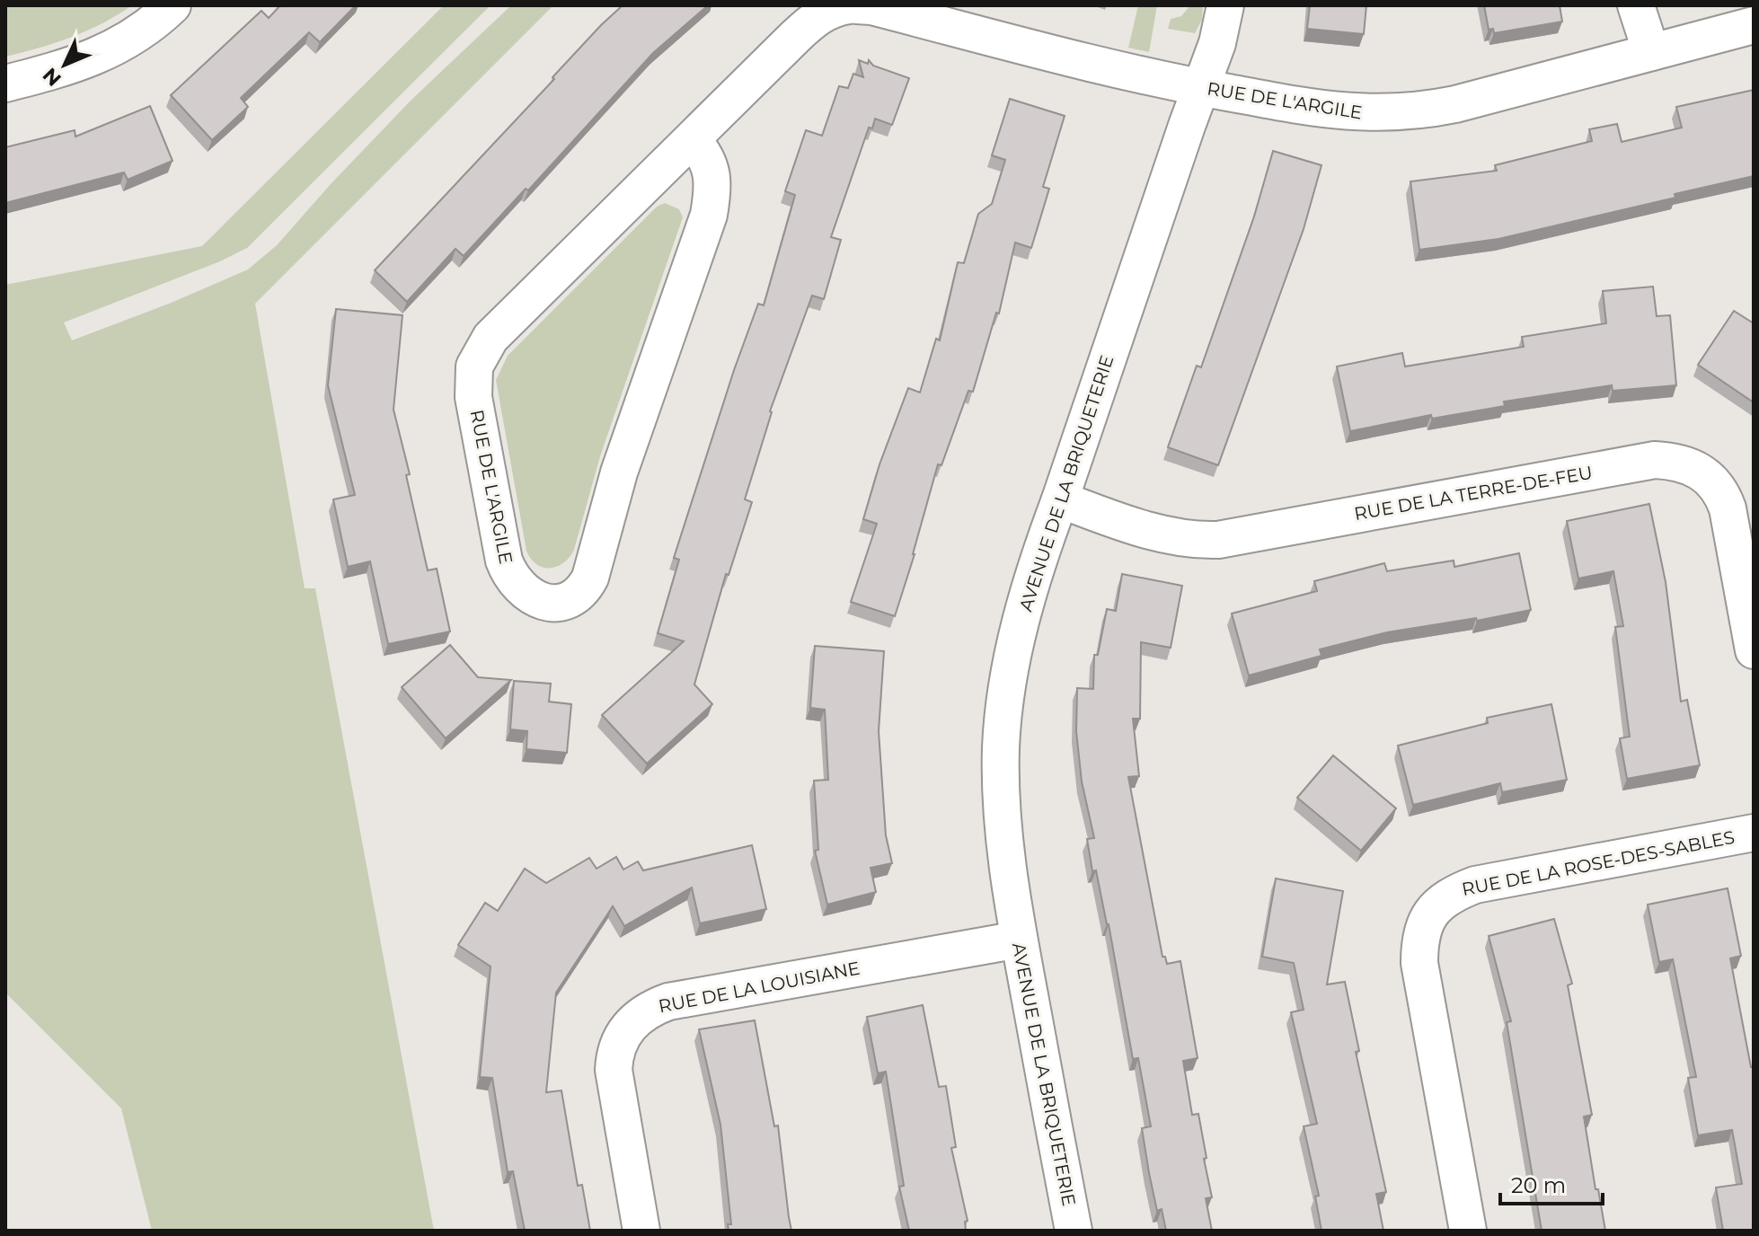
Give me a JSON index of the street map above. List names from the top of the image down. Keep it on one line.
{"streets":{"street":["RUE DE L'ARGILE","AVENUE DE LA BRIQUETERIE","RUE DE LA TERRE-DE-FEU","RUE DE LA ROSE-DES-SABLES","RUE DE LA LOUISIANE"]},"crossings":[["RUE DE L'ARGILE","AVENUE DE LA BRIQUETERIE"],["AVENUE DE LA BRIQUETERIE","RUE DE LA TERRE-DE-FEU"],["AVENUE DE LA BRIQUETERIE","RUE DE LA LOUISIANE"]],"scale_bar":"20 m","north":"bottom left"}
